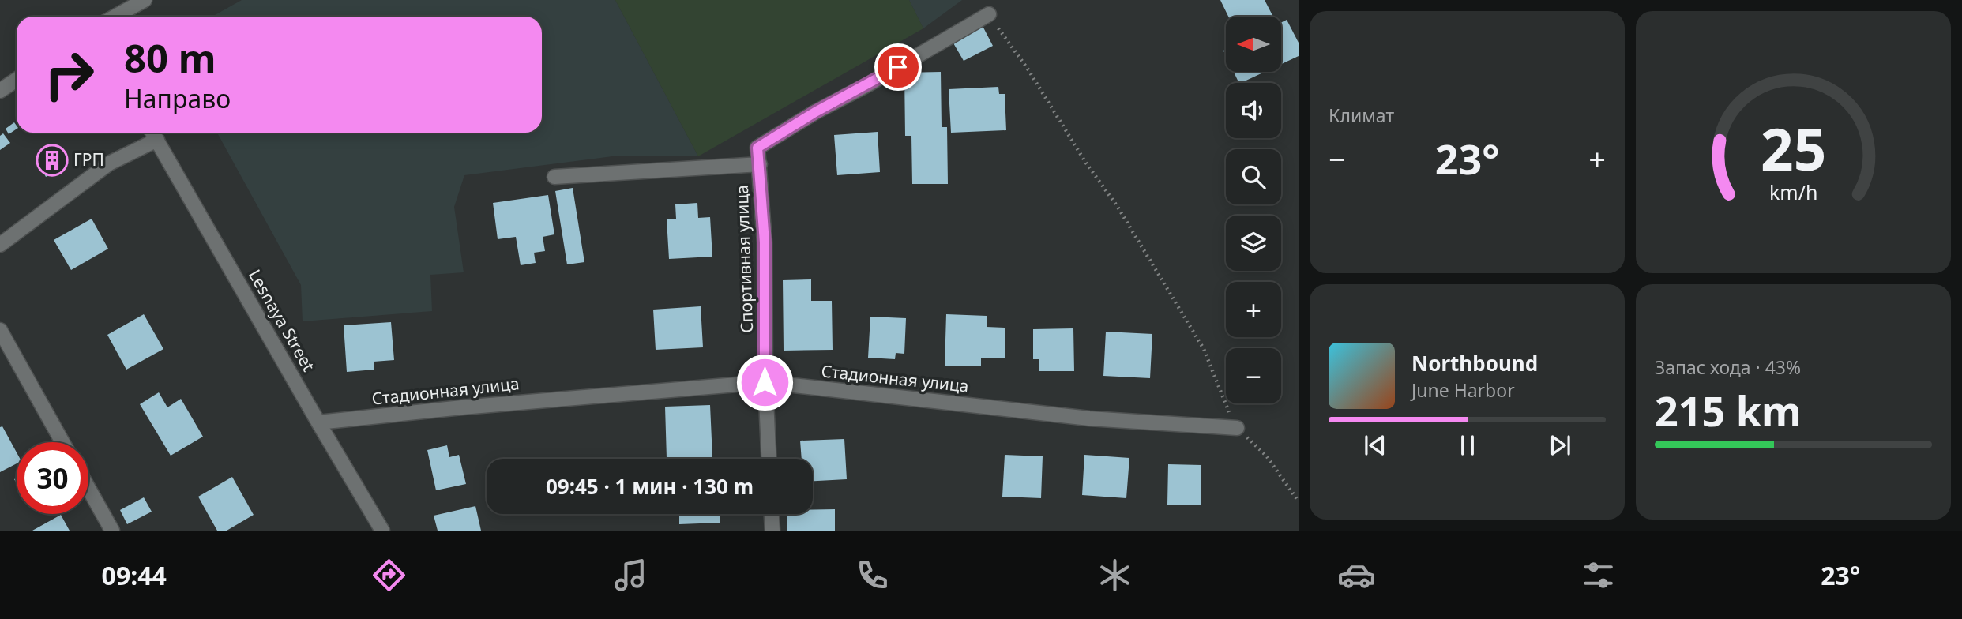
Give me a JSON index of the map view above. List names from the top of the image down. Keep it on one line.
{"streets":{"street":["Спортивная улица","Lesnaya Street","Стадионная улица"]},"crossings":[["Спортивная улица","Стадионная улица"],["Lesnaya Street","Стадионная улица"]],"places":{"building":["ГРП"]},"north":"left","page":{"tile":["Климат",["Запас хода · 43%","215 km"]],"map_buttons":["+","−"],"turn":["80 m","Направо"],"heat":["−","23°","+"],"song":["Northbound","June Harbor"],"limit":"30","trip":"09:45 · 1 мин · 130 m","tabs":["09:44","23°"],"gauge":["25","km/h"]}}
